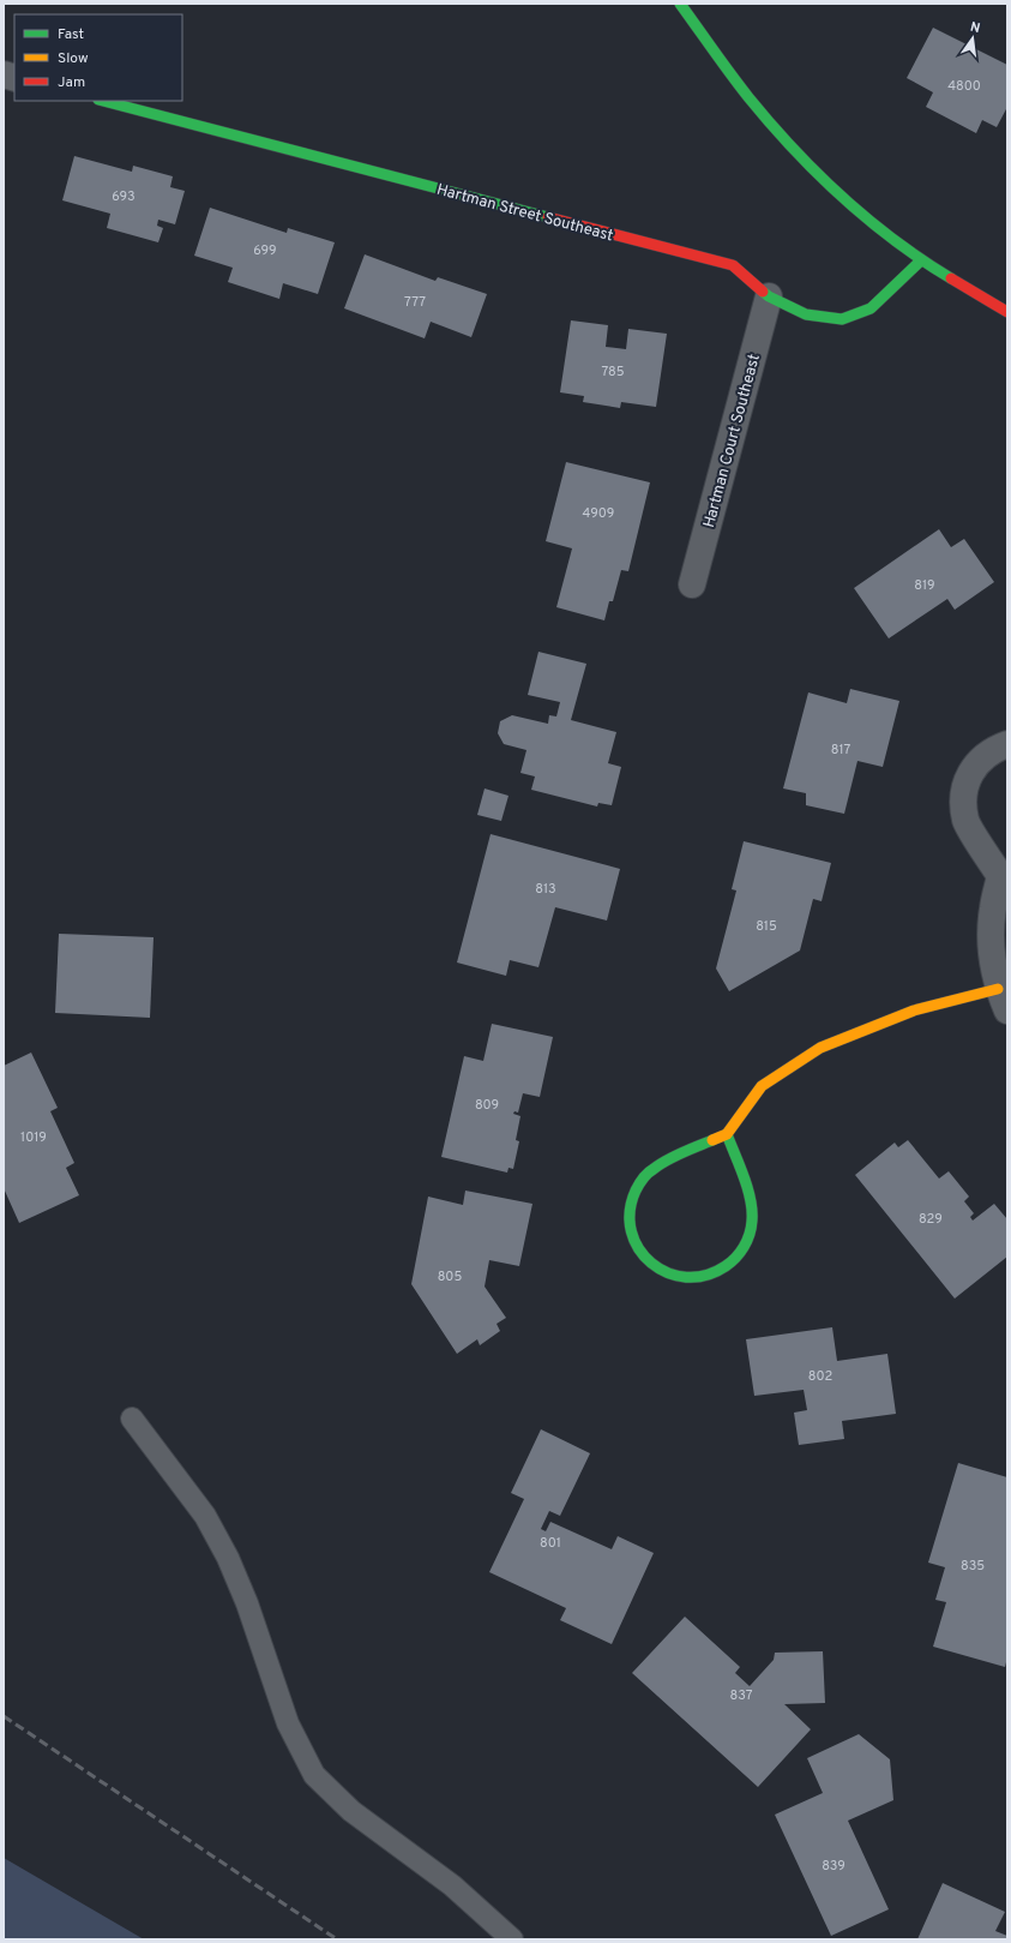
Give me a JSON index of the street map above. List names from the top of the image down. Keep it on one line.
{"streets":{"street":["Hartman Street Southeast","Hartman Court Southeast"]},"crossings":[["Hartman Street Southeast","Hartman Court Southeast"]],"house_numbers":["4800","693","699","777","785","4909","819","817","813","815","809","1019","829","805","802","801","835","837","839"],"legend":["Fast","Slow","Jam"],"north":"top"}
